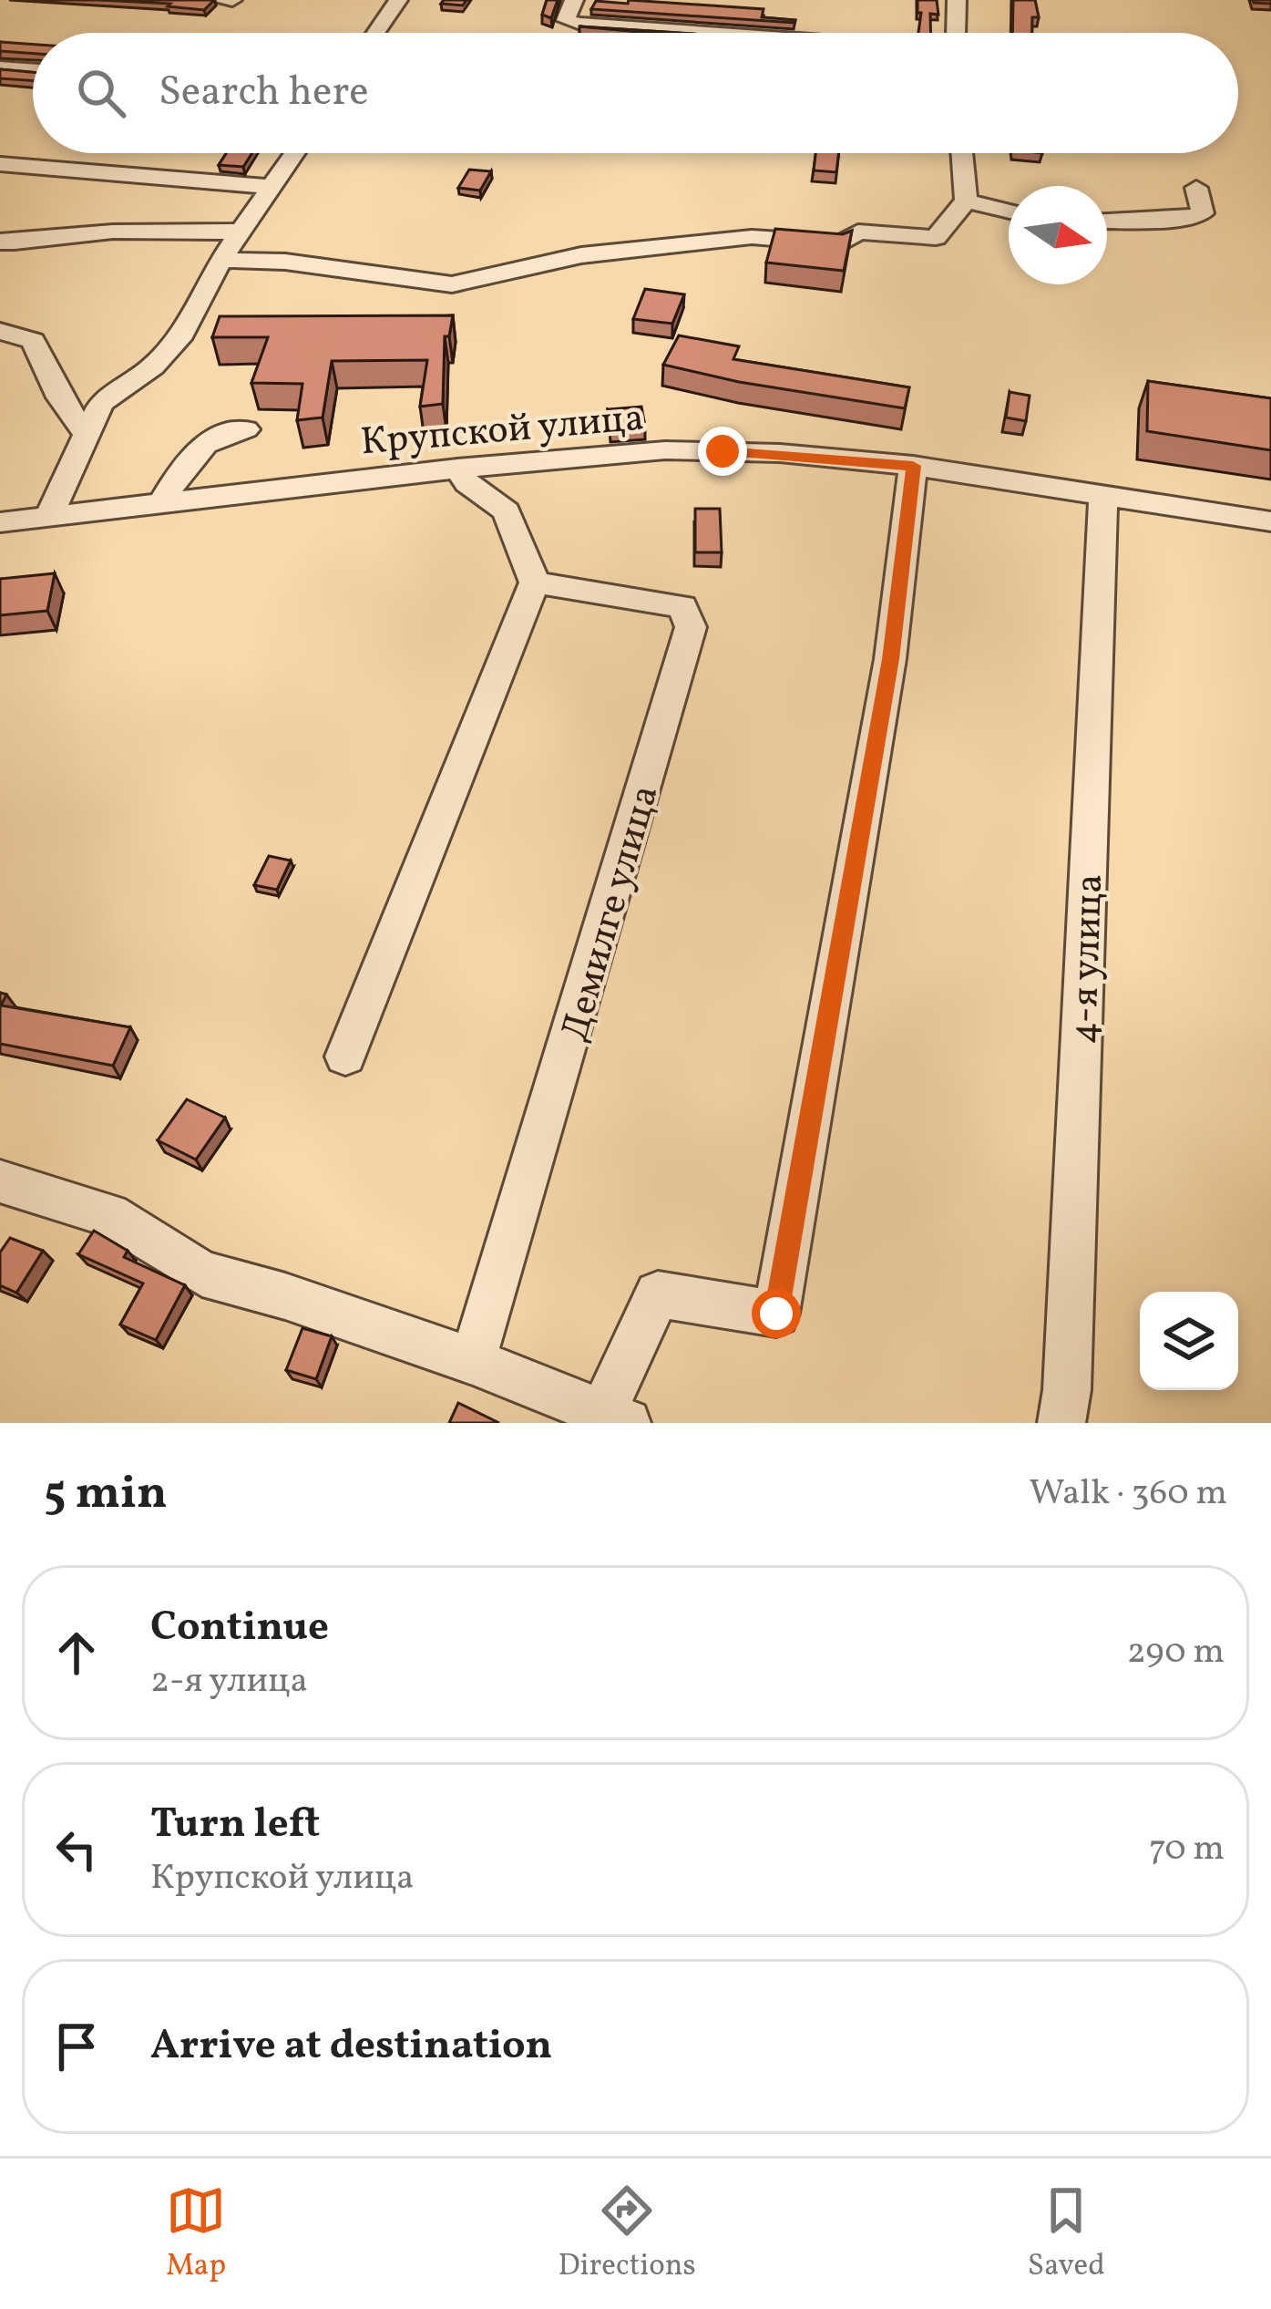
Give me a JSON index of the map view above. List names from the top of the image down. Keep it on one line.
{"streets":{"street":["Крупской улица","Демилге улица","4-я улица"]},"crossings":[["Крупской улица","4-я улица"]],"north":"right","page":{"search":"Search here","heading":["5 min","Walk · 360 m"],"list":[["Continue","2-я улица","290 m"],["Turn left","Крупской улица","70 m"],"Arrive at destination"],"nav":["Map","Directions","Saved"]}}
